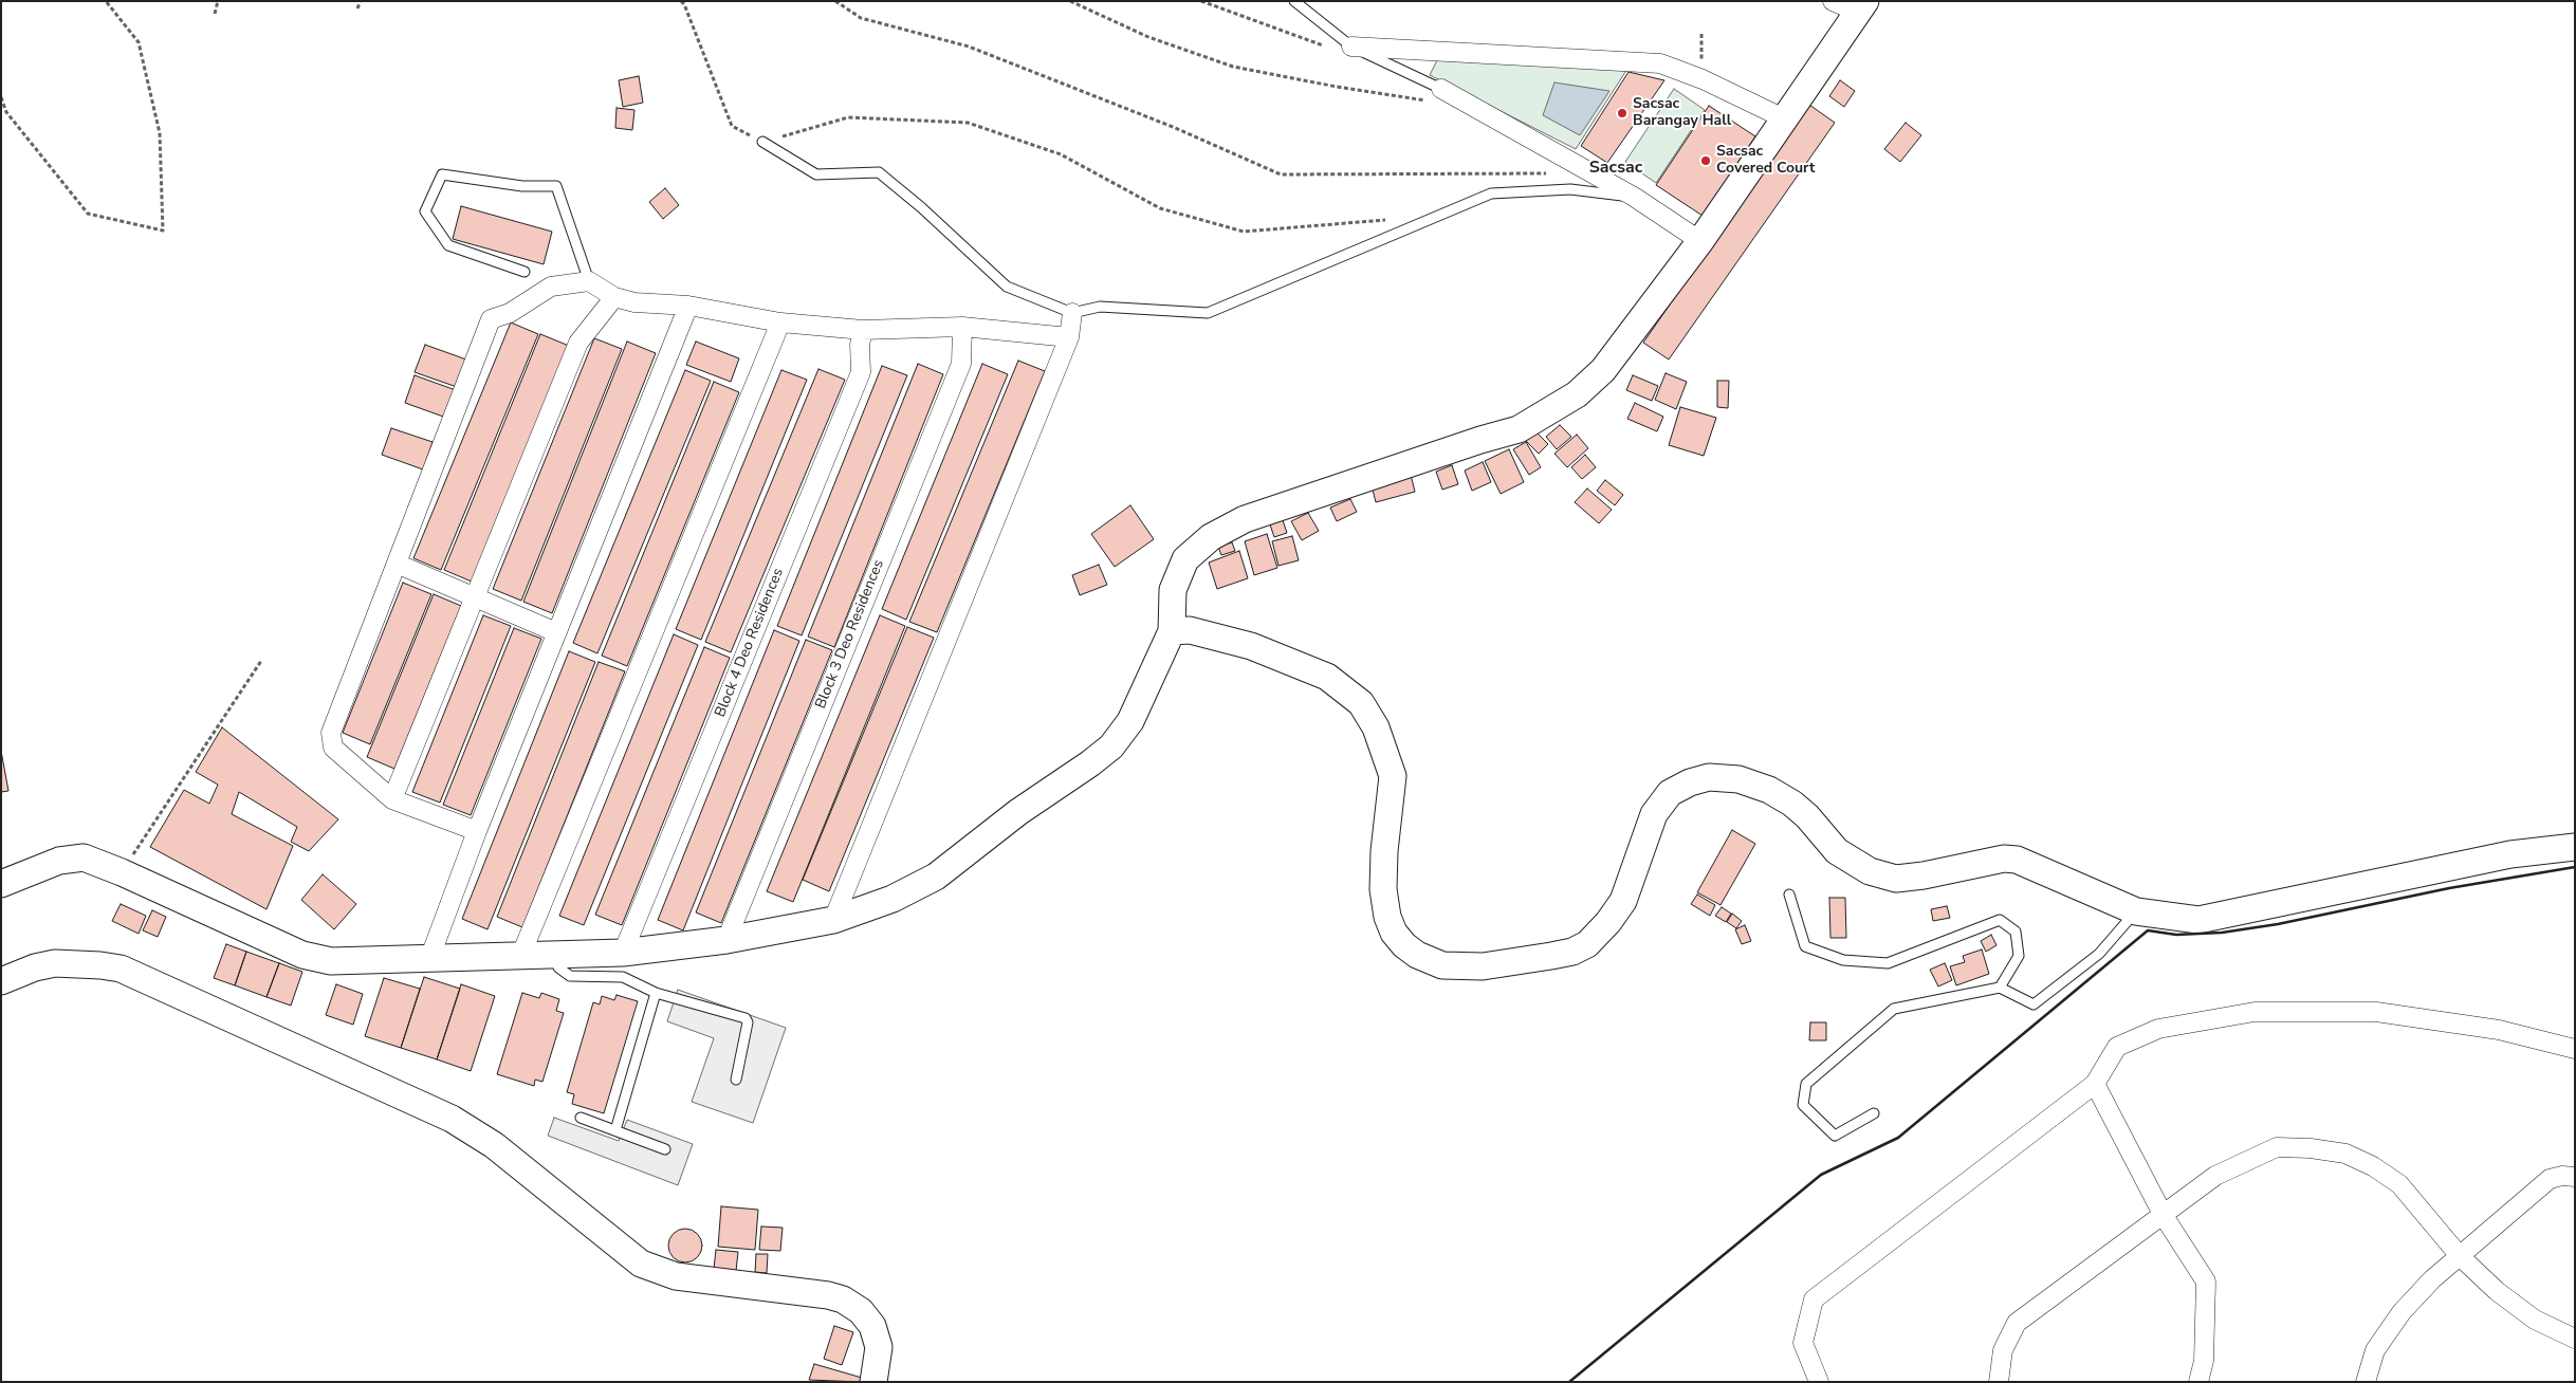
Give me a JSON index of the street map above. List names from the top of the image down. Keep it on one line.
{"streets":{"street":["Block 3 Deo Residences","Block 4 Deo Residences"]},"districts":["Sacsac"],"places":["Sacsac Barangay Hall","Sacsac Covered Court"]}
